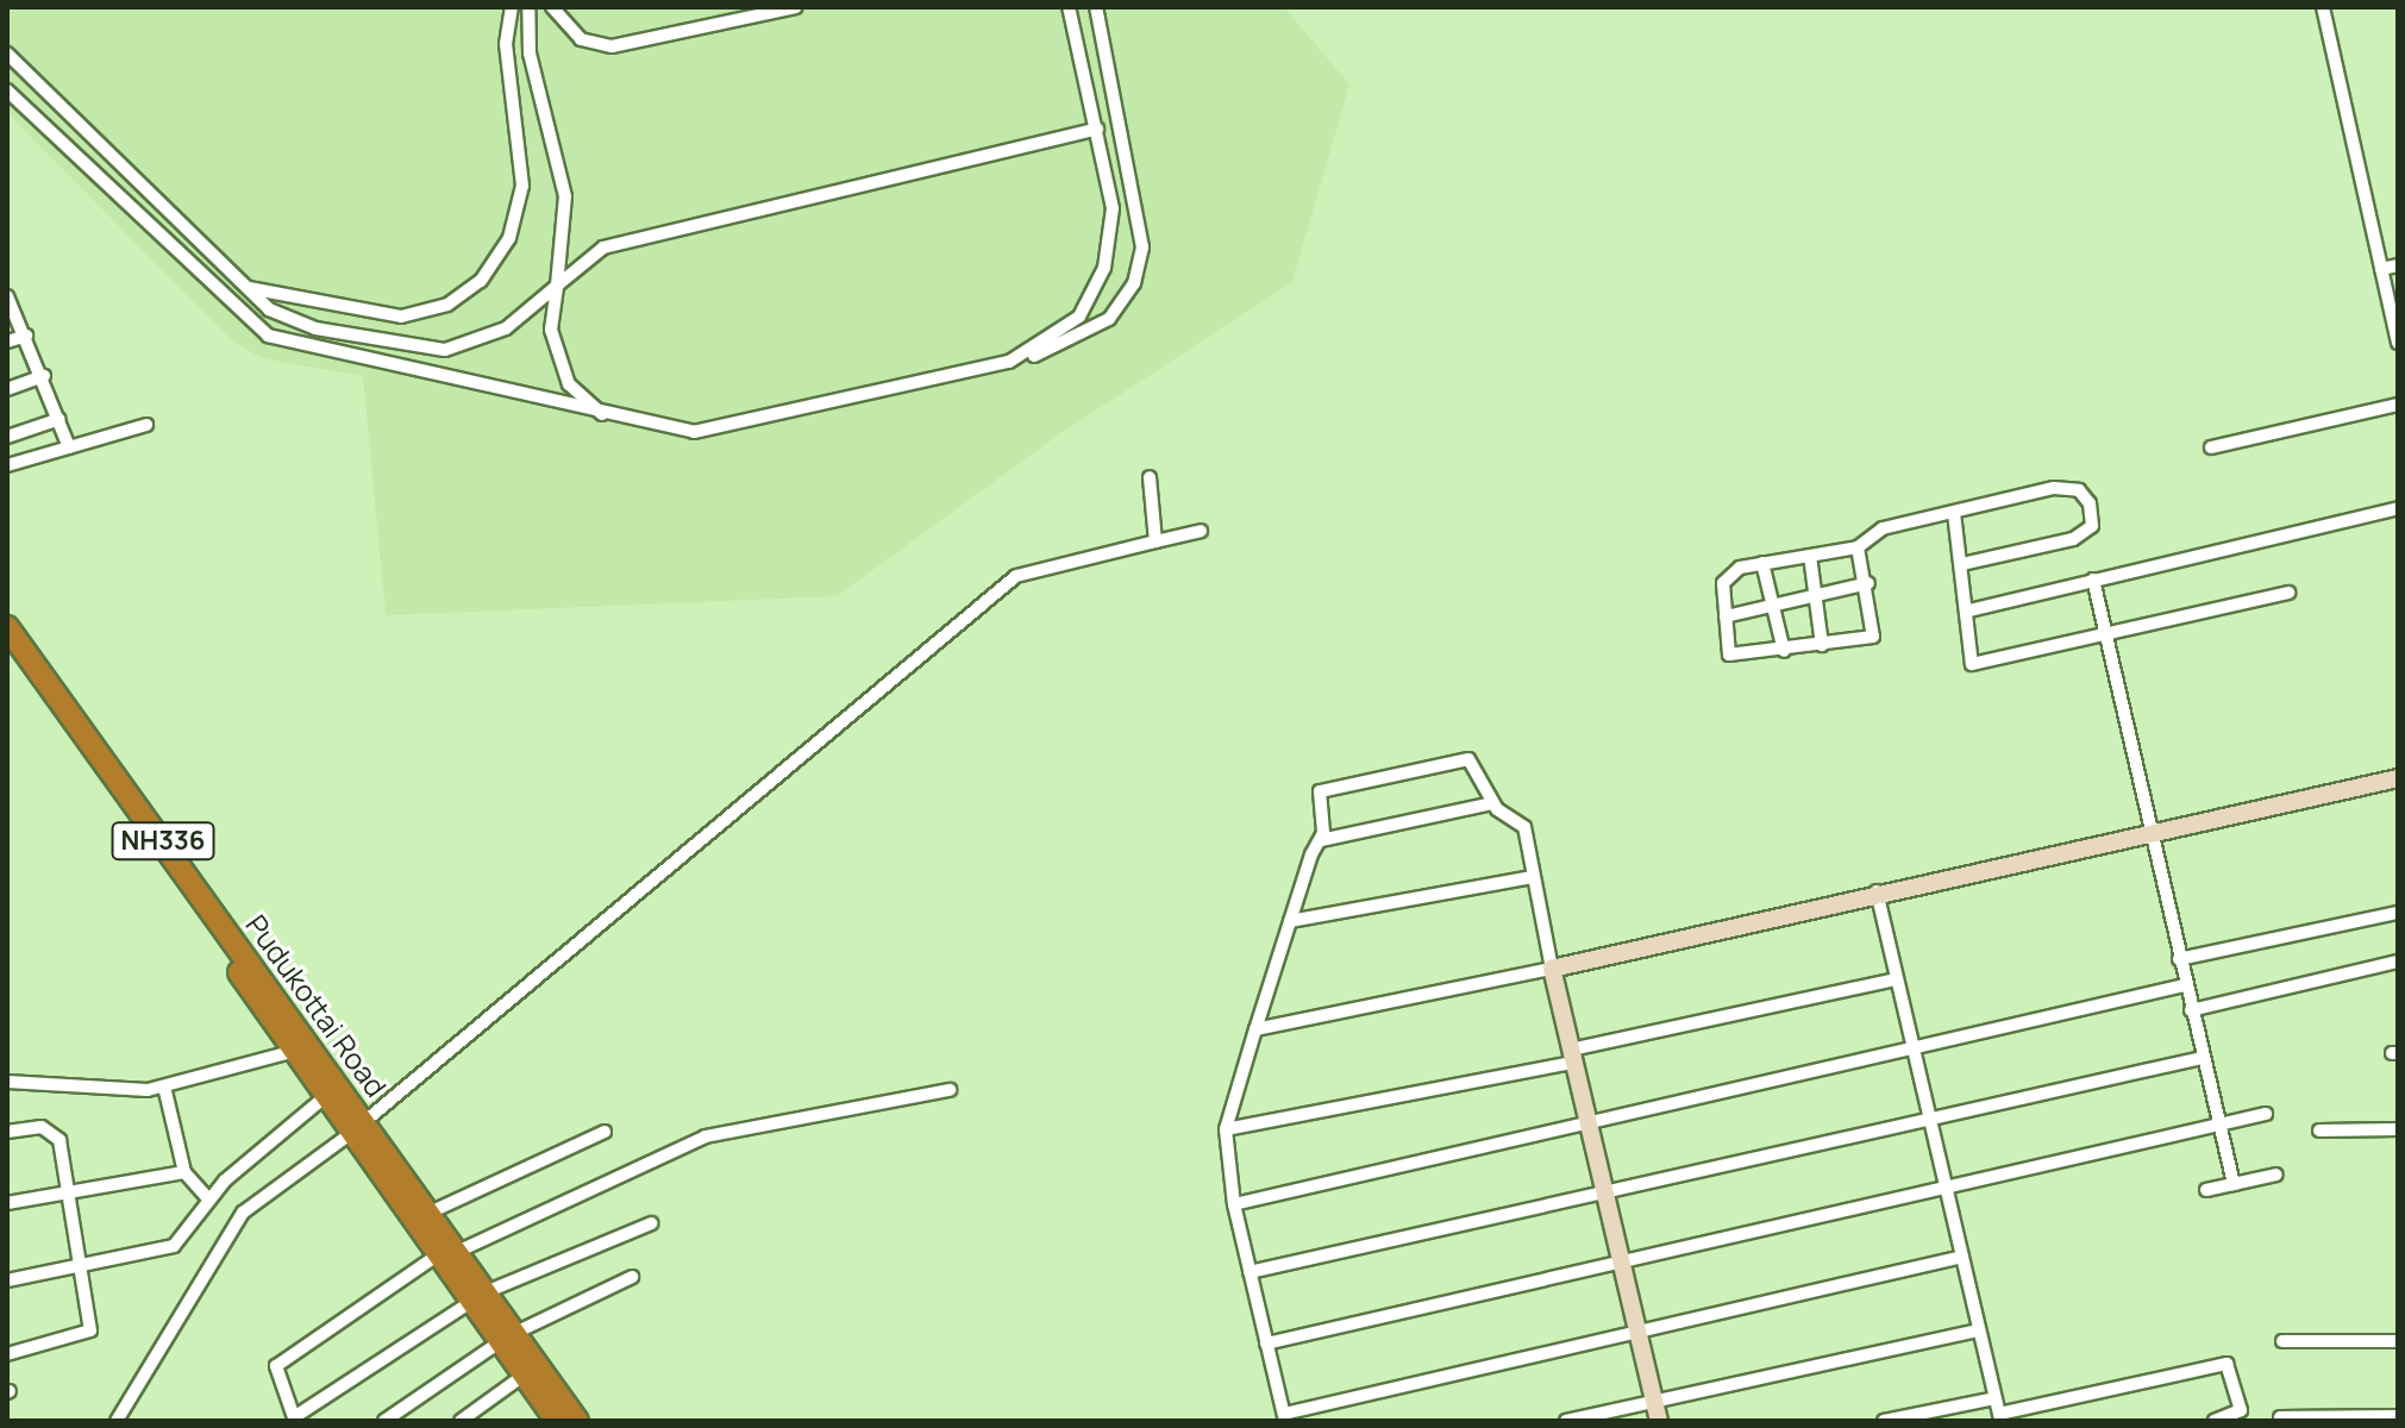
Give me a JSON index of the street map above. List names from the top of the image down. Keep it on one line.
{"streets":{"highway":["NH336","Pudukottai Road"]}}
